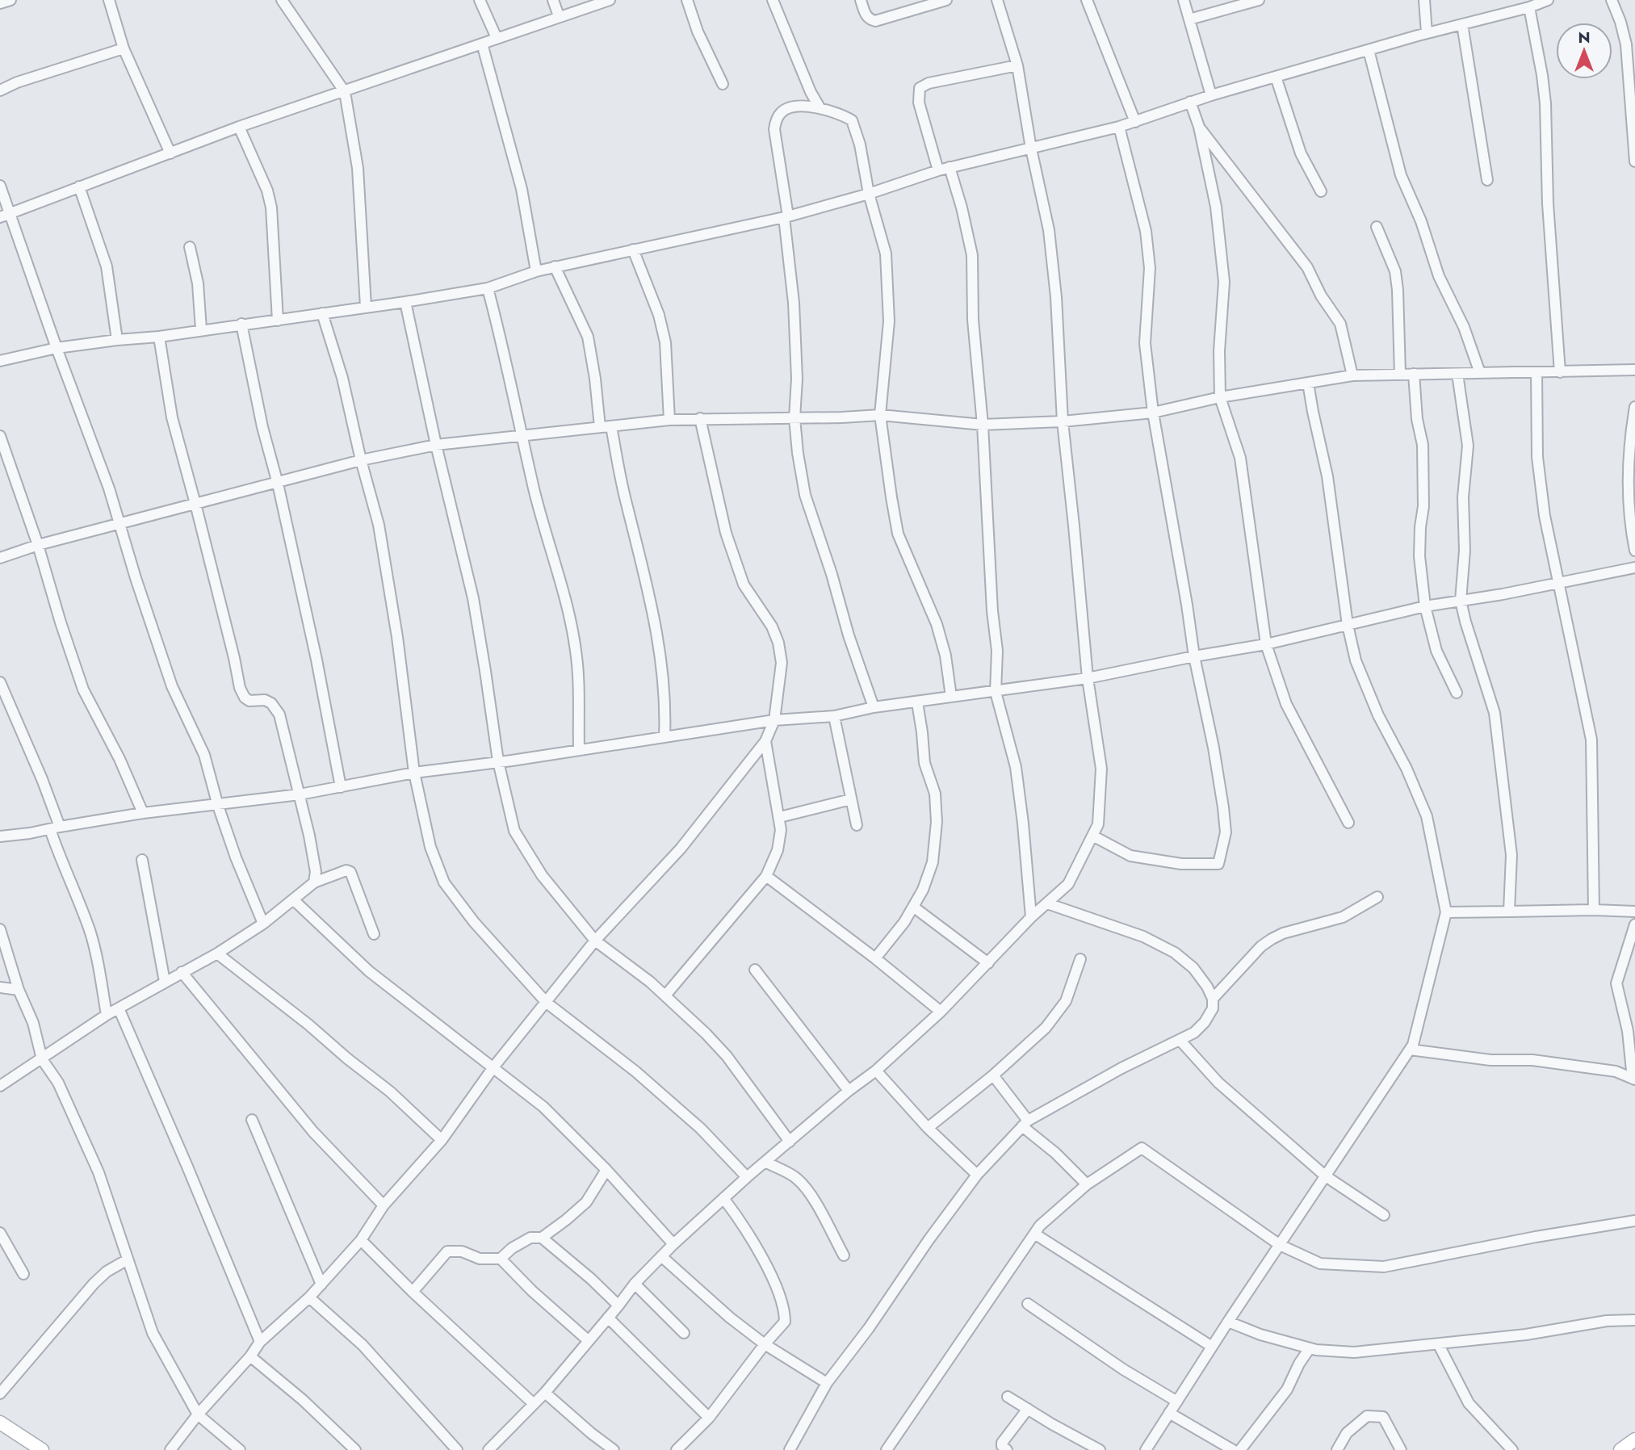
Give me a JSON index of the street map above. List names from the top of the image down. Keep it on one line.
{"north":"top"}
